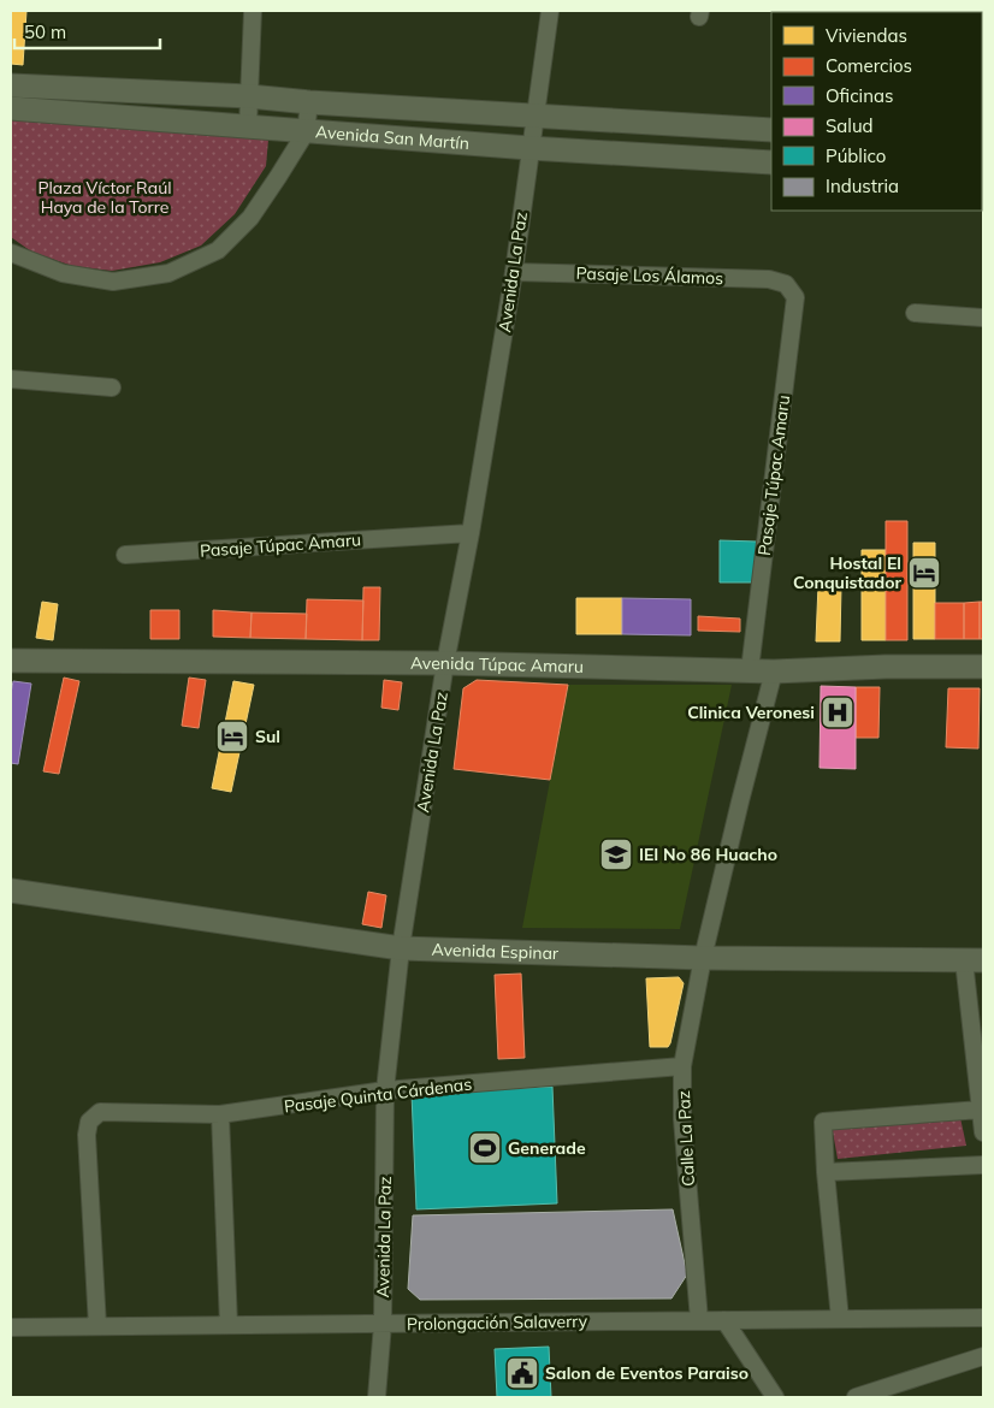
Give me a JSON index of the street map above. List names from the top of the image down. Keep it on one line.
{"streets":{"street":["Avenida San Martín","Avenida La Paz","Pasaje Los Álamos","Pasaje Túpac Amaru","Avenida Túpac Amaru","Avenida Espinar","Pasaje Quinta Cárdenas","Calle La Paz","Prolongación Salaverry"]},"crossings":[["Avenida San Martín","Avenida La Paz"],["Avenida La Paz","Pasaje Los Álamos"],["Avenida La Paz","Pasaje Túpac Amaru"],["Avenida La Paz","Avenida Túpac Amaru"],["Avenida La Paz","Avenida Espinar"],["Avenida La Paz","Pasaje Quinta Cárdenas"],["Avenida La Paz","Prolongación Salaverry"],["Pasaje Los Álamos","Pasaje Túpac Amaru"],["Pasaje Túpac Amaru","Avenida Túpac Amaru"],["Avenida Túpac Amaru","Calle La Paz"],["Avenida Espinar","Calle La Paz"],["Pasaje Quinta Cárdenas","Calle La Paz"],["Pasaje Quinta Cárdenas","Prolongación Salaverry"],["Calle La Paz","Prolongación Salaverry"]],"parks":["Plaza Víctor Raúl Haya de la Torre"],"places":{"hotel":["Hostal El Conquistador","Sul"],"hospital":["Clinica Veronesi"],"school or university":["IEI No 86 Huacho"],"sports":["Generade"],"public building":["Salon de Eventos Paraiso"]},"legend":["Viviendas","Comercios","Oficinas","Salud","Público","Industria"],"scale_bar":"50 m"}
